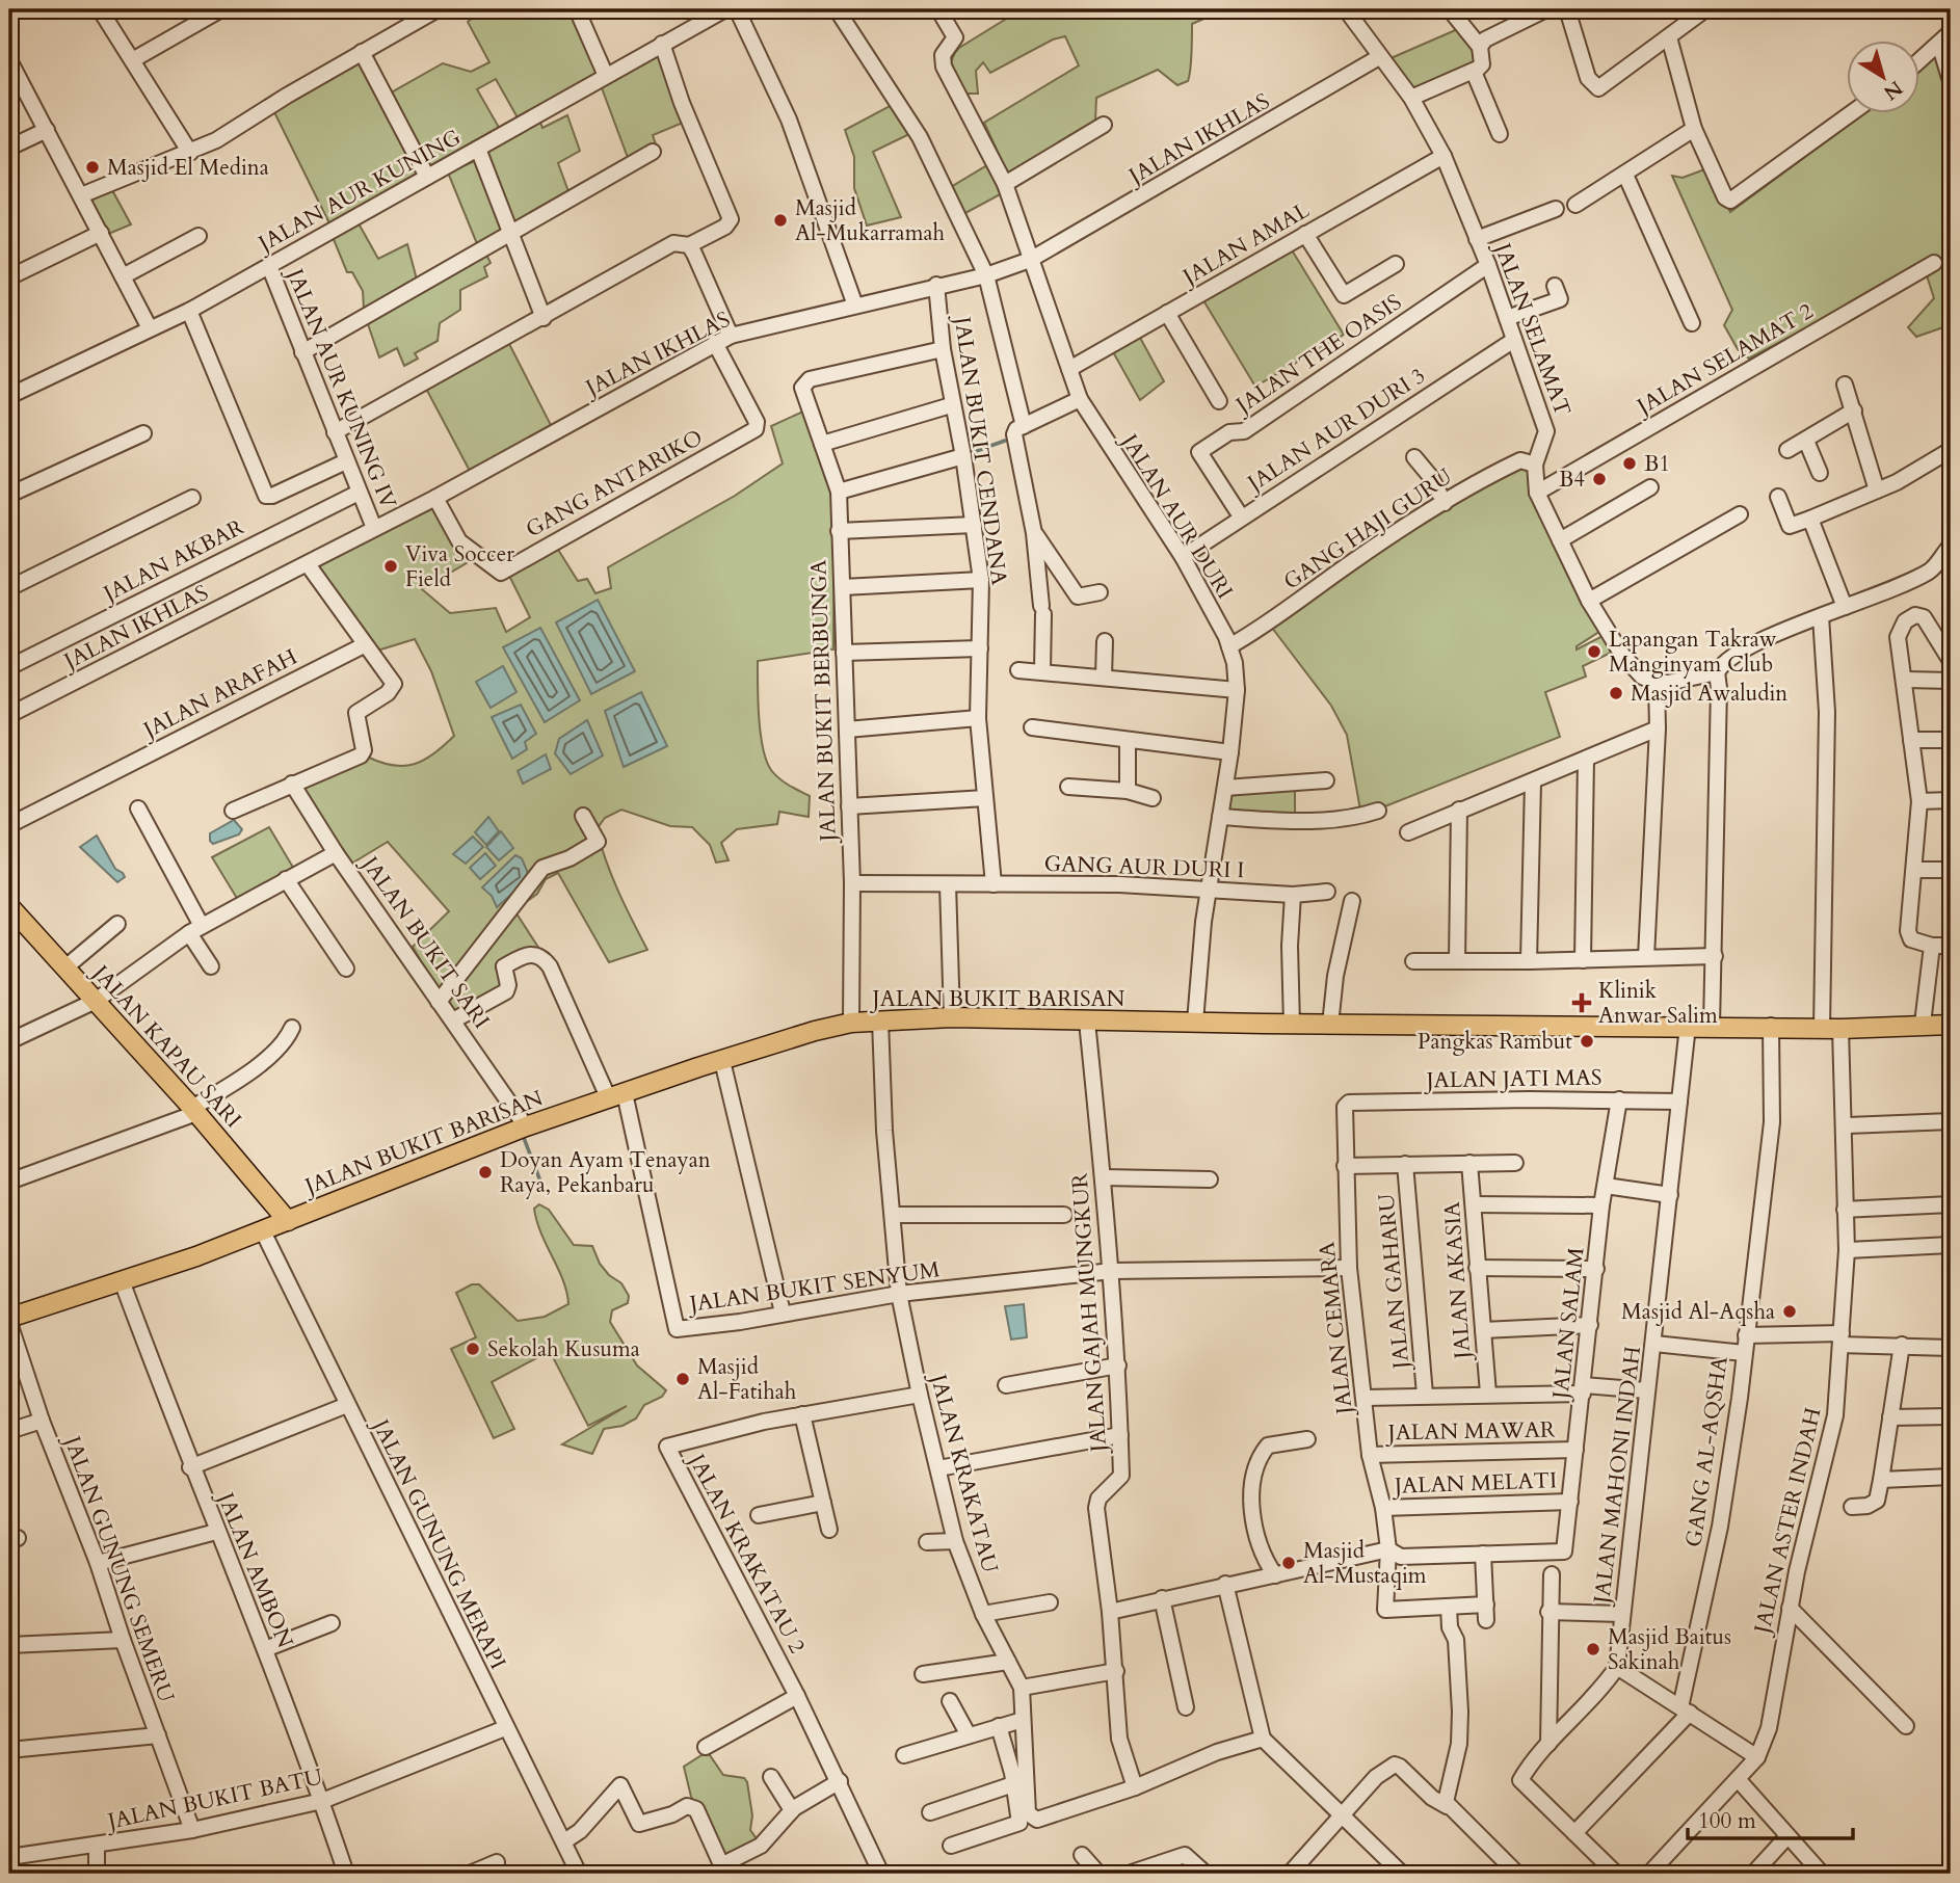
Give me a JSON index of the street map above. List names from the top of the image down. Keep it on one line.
{"streets":{"main road":["JALAN BUKIT BARISAN","JALAN KAPAU SARI"],"street":["JALAN IKHLAS","JALAN AUR KUNING","JALAN AMAL","JALAN SELAMAT","JALAN THE OASIS","JALAN SELAMAT 2","JALAN AUR KUNING IV","JALAN AUR DURI 3","JALAN BUKIT CENDANA","GANG ANTARIKO","JALAN AUR DURI","GANG HAJI GURU","JALAN AKBAR","JALAN ARAFAH","JALAN BUKIT BERBUNGA","GANG AUR DURI I","JALAN BUKIT SARI","JALAN JATI MAS","JALAN AKASIA","JALAN GAHARU","JALAN BUKIT SENYUM","JALAN GAJAH MUNGKUR","JALAN SALAM","JALAN CEMARA","JALAN MAWAR","GANG AL-AQSHA","JALAN KRAKATAU","JALAN MAHONI INDAH","JALAN MELATI","JALAN ASTER INDAH","JALAN GUNUNG MERAPI","JALAN KRAKATAU 2","JALAN GUNUNG SEMERU","JALAN AMBON","JALAN BUKIT BATU"]},"crossings":[["JALAN IKHLAS","JALAN SELAMAT"],["JALAN IKHLAS","JALAN AUR KUNING IV"],["JALAN IKHLAS","JALAN BUKIT CENDANA"],["JALAN IKHLAS","GANG ANTARIKO"],["JALAN IKHLAS","JALAN AUR DURI"],["JALAN AUR KUNING","JALAN AUR KUNING IV"],["JALAN AMAL","JALAN SELAMAT"],["JALAN AMAL","JALAN AUR DURI"],["JALAN SELAMAT","JALAN THE OASIS"],["JALAN SELAMAT","JALAN SELAMAT 2"],["JALAN SELAMAT","JALAN AUR DURI 3"],["JALAN SELAMAT","GANG HAJI GURU"],["JALAN THE OASIS","JALAN AUR DURI 3"],["JALAN AUR KUNING IV","JALAN AKBAR"],["JALAN AUR DURI 3","JALAN AUR DURI"],["JALAN BUKIT CENDANA","JALAN BUKIT BERBUNGA"],["JALAN BUKIT CENDANA","GANG AUR DURI I"],["JALAN AUR DURI","GANG HAJI GURU"],["JALAN AUR DURI","GANG AUR DURI I"],["JALAN AUR DURI","JALAN BUKIT BARISAN"],["JALAN BUKIT BERBUNGA","GANG AUR DURI I"],["JALAN BUKIT BERBUNGA","JALAN BUKIT BARISAN"],["JALAN BUKIT SARI","JALAN BUKIT BARISAN"],["JALAN BUKIT BARISAN","JALAN KAPAU SARI"],["JALAN BUKIT BARISAN","JALAN BUKIT SENYUM"],["JALAN BUKIT BARISAN","JALAN GAJAH MUNGKUR"],["JALAN BUKIT BARISAN","GANG AL-AQSHA"],["JALAN BUKIT BARISAN","JALAN KRAKATAU"],["JALAN BUKIT BARISAN","JALAN MAHONI INDAH"],["JALAN BUKIT BARISAN","JALAN ASTER INDAH"],["JALAN BUKIT BARISAN","JALAN GUNUNG MERAPI"],["JALAN BUKIT BARISAN","JALAN GUNUNG SEMERU"],["JALAN BUKIT BARISAN","JALAN AMBON"],["JALAN JATI MAS","JALAN SALAM"],["JALAN JATI MAS","JALAN CEMARA"],["JALAN JATI MAS","JALAN MAHONI INDAH"],["JALAN BUKIT SENYUM","JALAN GAJAH MUNGKUR"],["JALAN BUKIT SENYUM","JALAN CEMARA"],["JALAN BUKIT SENYUM","JALAN KRAKATAU"],["JALAN GAJAH MUNGKUR","JALAN KRAKATAU"],["JALAN SALAM","JALAN MAWAR"],["JALAN SALAM","JALAN MELATI"],["JALAN CEMARA","JALAN MAWAR"],["JALAN CEMARA","JALAN MELATI"],["JALAN KRAKATAU","JALAN KRAKATAU 2"],["JALAN GUNUNG MERAPI","JALAN BUKIT BATU"],["JALAN GUNUNG SEMERU","JALAN BUKIT BATU"],["JALAN AMBON","JALAN BUKIT BATU"]],"places":{"other":["Masjid El Medina","Masjid Al-Mukarramah","B1","B4","Viva Soccer Field","Lapangan Takraw Manginyam Club","Masjid Awaludin","Pangkas Rambut","Doyan Ayam Tenayan Raya, Pekanbaru","Masjid Al-Aqsha","Sekolah Kusuma","Masjid Al-Fatihah","Masjid Al-Mustaqim","Masjid Baitus Sakinah"],"health":["Klinik Anwar Salim"]},"scale_bar":"100 m","north":"bottom right"}
